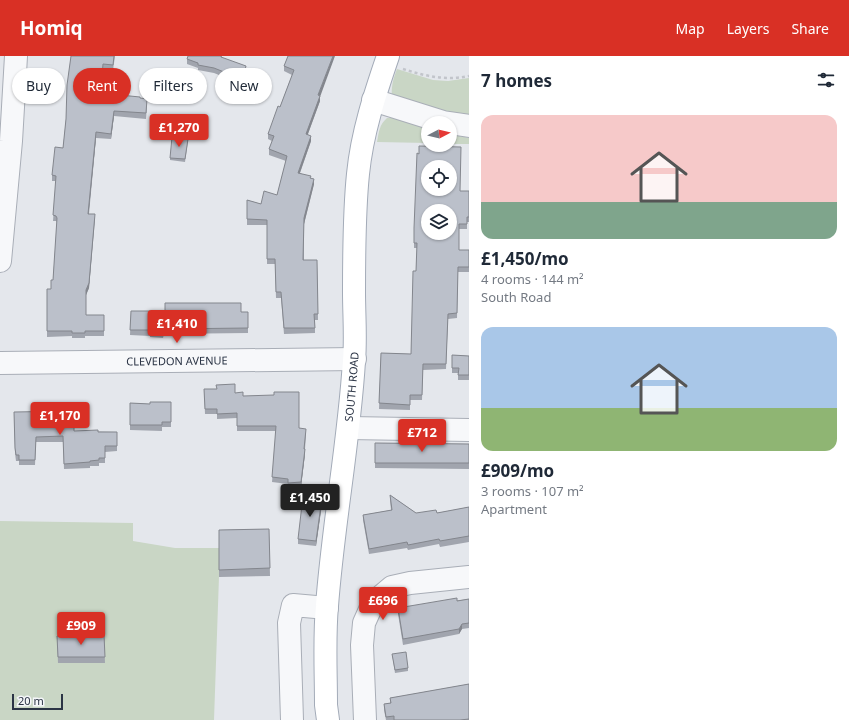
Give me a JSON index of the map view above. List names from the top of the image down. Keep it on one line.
{"streets":{"main road":["SOUTH ROAD"],"street":["CLEVEDON AVENUE"]},"crossings":[["CLEVEDON AVENUE","SOUTH ROAD"]],"scale_bar":"20 m","north":"right","page":{"header":"Homiq","nav":["Map","Layers","Share"],"heading":"7 homes","chip":["Buy","Rent","Filters","New"],"list":[{"name":"£1,450/mo","note":"4 rooms · 144 m² · South Road"},{"name":"£909/mo","note":"3 rooms · 107 m² · Apartment"}],"price":["£1,270","£1,410","£1,170","£712","£1,450","£696","£909"],"scale":"20 m"}}
